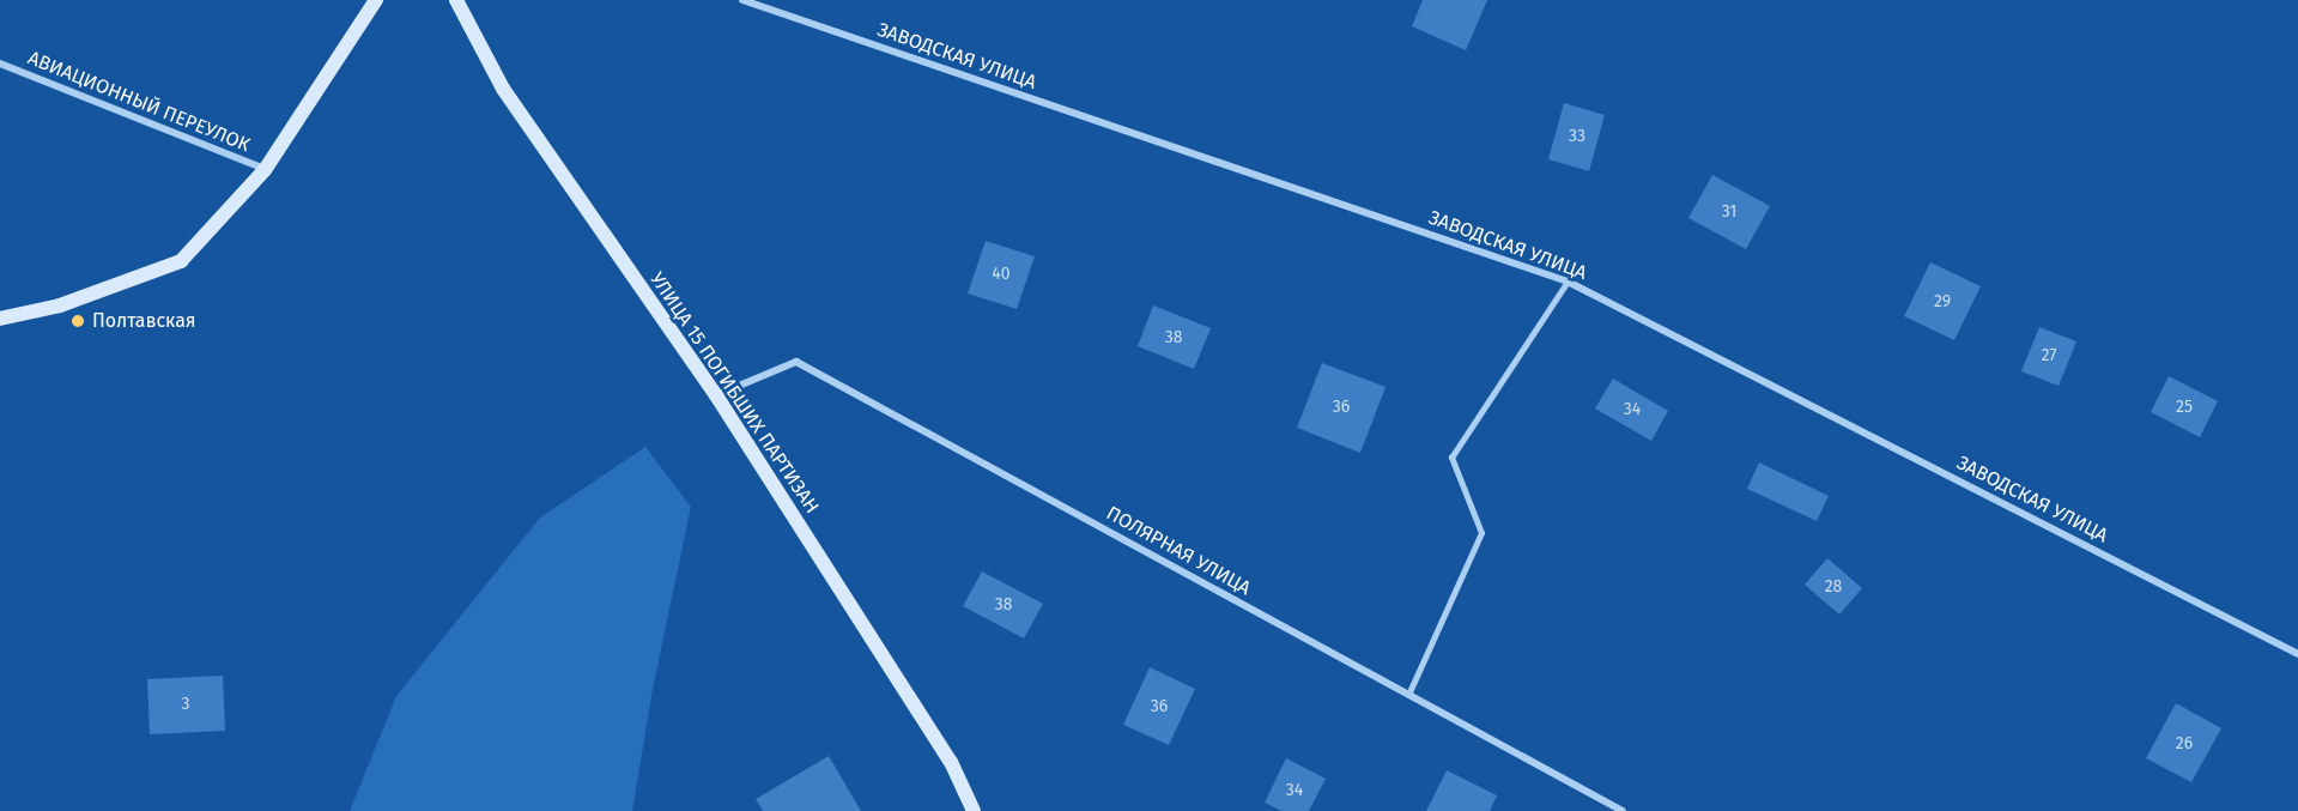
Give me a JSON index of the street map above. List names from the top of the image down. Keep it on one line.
{"streets":{"street":["ЗАВОДСКАЯ УЛИЦА","АВИАЦИОННЫЙ ПЕРЕУЛОК","УЛИЦА 15 ПОГИБШИХ ПАРТИЗАН","ПОЛЯРНАЯ УЛИЦА"]},"crossings":[["УЛИЦА 15 ПОГИБШИХ ПАРТИЗАН","ПОЛЯРНАЯ УЛИЦА"]],"places":["Полтавская"],"house_numbers":["33","31","40","29","38","27","36","25","34","28","38","3","36","26","34"]}
